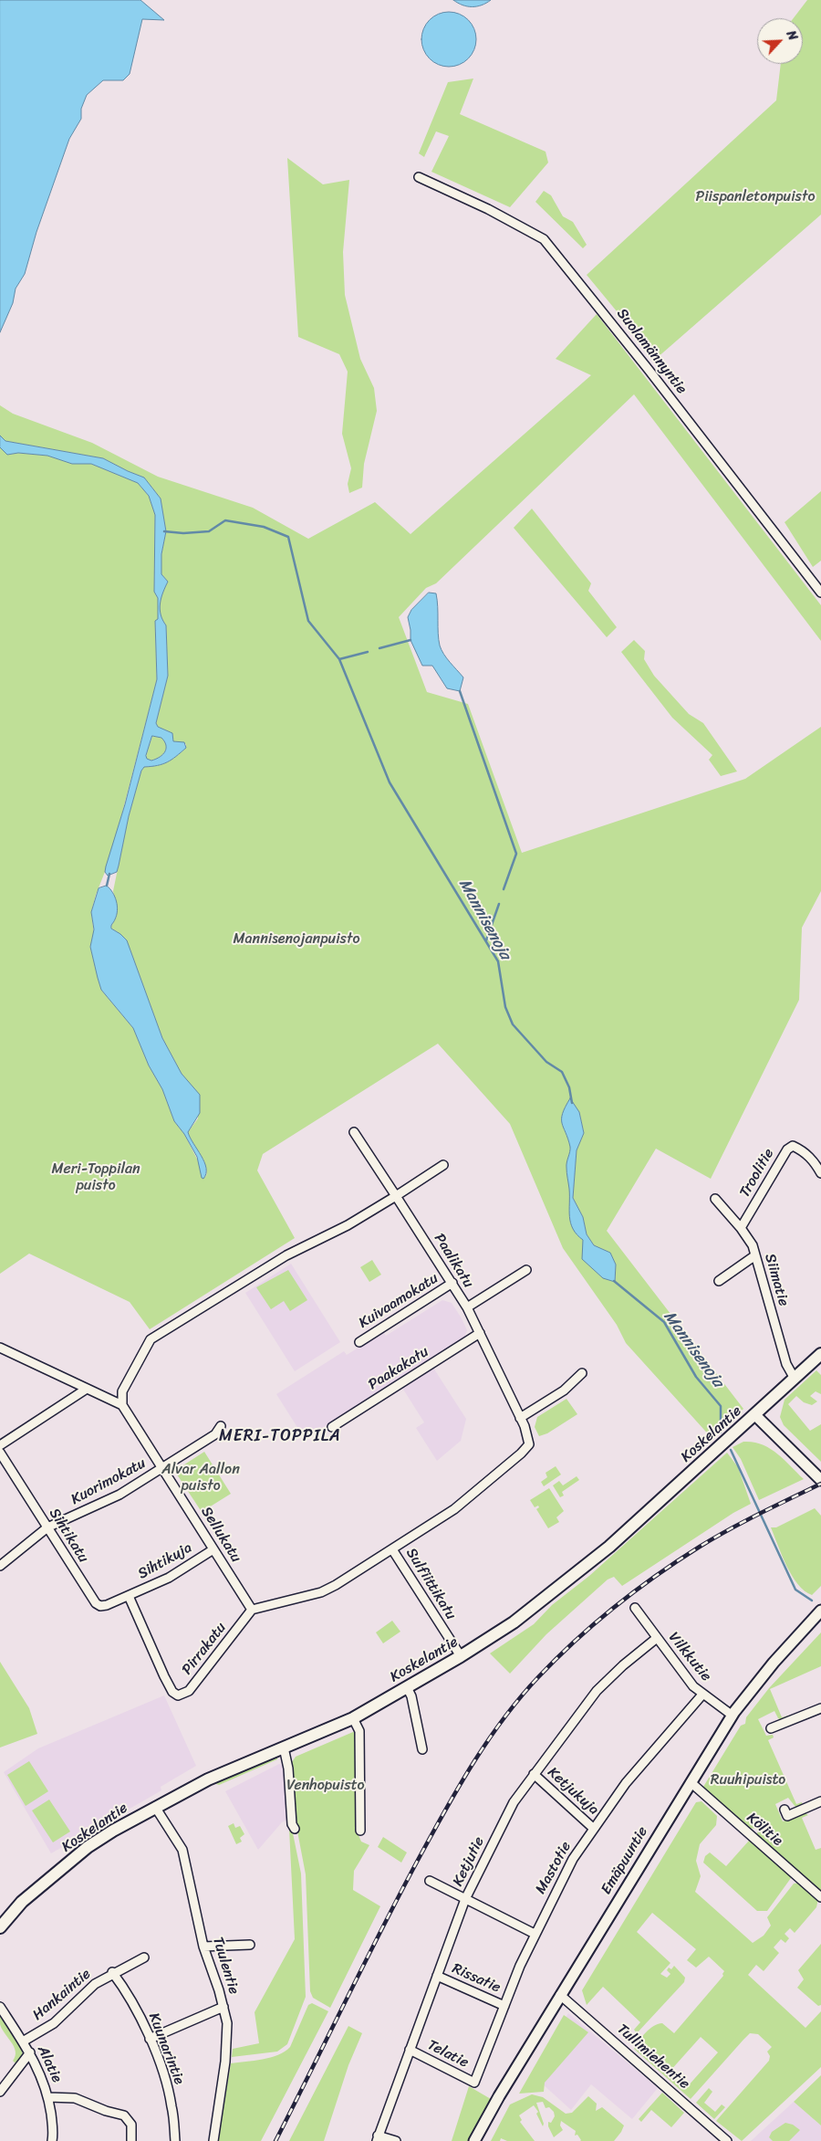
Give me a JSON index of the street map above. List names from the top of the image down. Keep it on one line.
{"streets":{"main road":["Koskelantie"],"street":["Suolamännyntie","Troolitie","Paalikatu","Siimatie","Kuivaamokatu","Paakakatu","Kuorimokatu","Sellukatu","Sihtikatu","Sihtikuja","Sulfiittikatu","Pirrakatu","Vilkkutie","Ketjukuja","Kölitie","Emäpuuntie","Ketjutie","Mastotie","Tuulentie","Rissatie","Hankaintie","Kuunarintie","Telatie","Tullimiehentie","Alatie"]},"crossings":[["Troolitie","Siimatie"],["Paalikatu","Kuivaamokatu"],["Paalikatu","Paakakatu"],["Paalikatu","Sulfiittikatu"],["Siimatie","Koskelantie"],["Koskelantie","Sulfiittikatu"],["Koskelantie","Tuulentie"],["Kuorimokatu","Sellukatu"],["Kuorimokatu","Sihtikatu"],["Sellukatu","Sihtikuja"],["Sellukatu","Pirrakatu"],["Sihtikatu","Sihtikuja"],["Sihtikatu","Pirrakatu"],["Sihtikuja","Pirrakatu"],["Vilkkutie","Emäpuuntie"],["Vilkkutie","Ketjutie"],["Vilkkutie","Mastotie"],["Ketjukuja","Ketjutie"],["Ketjukuja","Mastotie"],["Kölitie","Emäpuuntie"],["Emäpuuntie","Tullimiehentie"],["Ketjutie","Rissatie"],["Ketjutie","Telatie"],["Mastotie","Rissatie"],["Mastotie","Telatie"],["Hankaintie","Kuunarintie"],["Hankaintie","Alatie"]],"districts":["MERI-TOPPILA"],"water":["Mannisenoja"],"parks":["Piispanletonpuisto","Mannisenojanpuisto","Meri-Toppilan puisto","Alvar Aallon puisto","Ruuhipuisto","Venhopuisto"],"north":"top right"}
